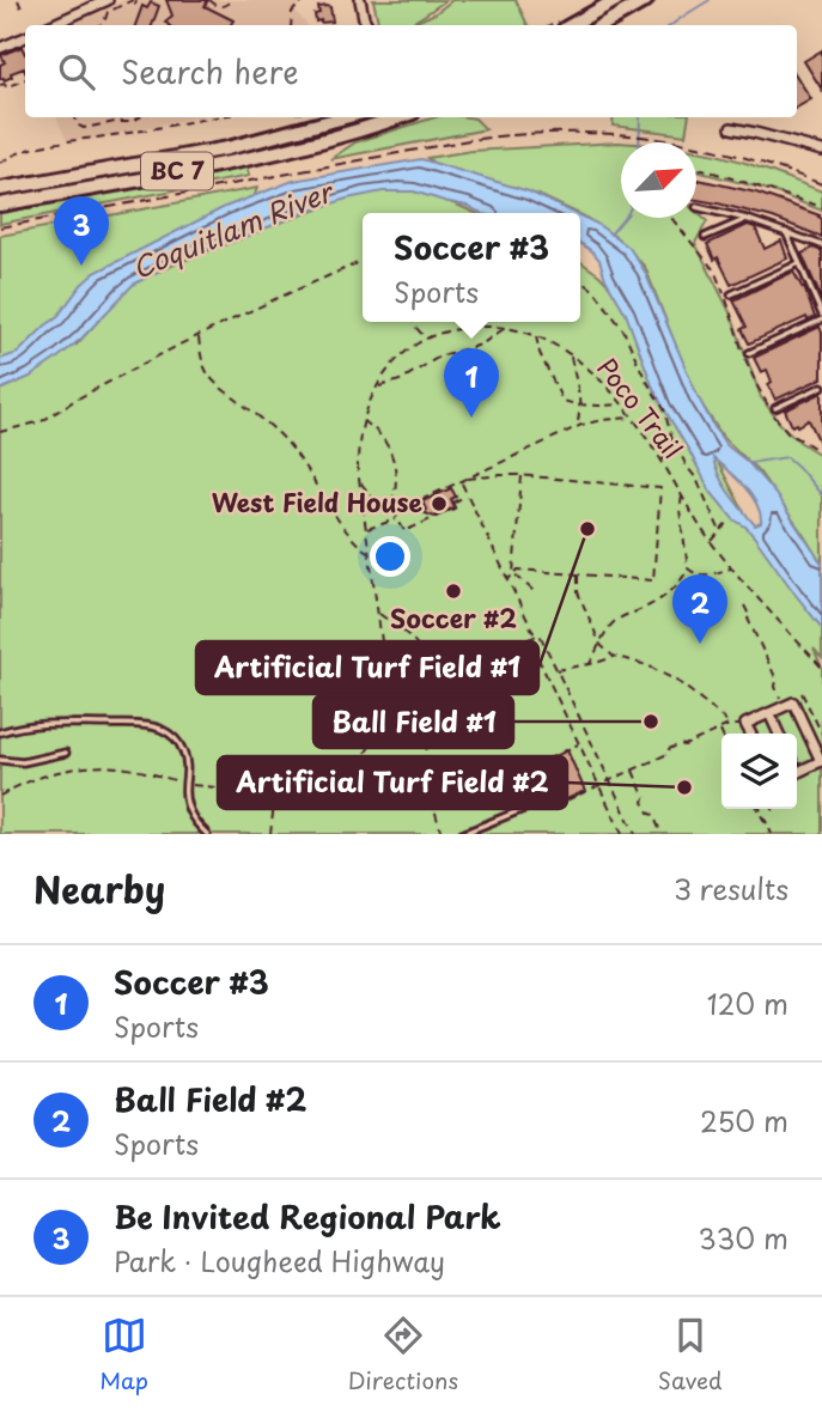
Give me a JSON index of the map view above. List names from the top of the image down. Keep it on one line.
{"streets":{"main road":["BC 7"],"path":["Poco Trail"]},"water":["Coquitlam River"],"places":["West Field House","Artificial Turf Field #1","Soccer #2","Ball Field #1","Artificial Turf Field #2"],"north":"top right","page":{"search":"Search here","pins":["3","1","2"],"popup":["Soccer #3","Sports"],"heading":["Nearby","3 results"],"list":[{"mark":"1","name":"Soccer #3","note":"Sports","value":"120 m"},{"mark":"2","name":"Ball Field #2","note":"Sports","value":"250 m"},{"mark":"3","name":"Be Invited Regional Park","note":"Park · Lougheed Highway","value":"330 m"}],"nav":["Map","Directions","Saved"]}}
